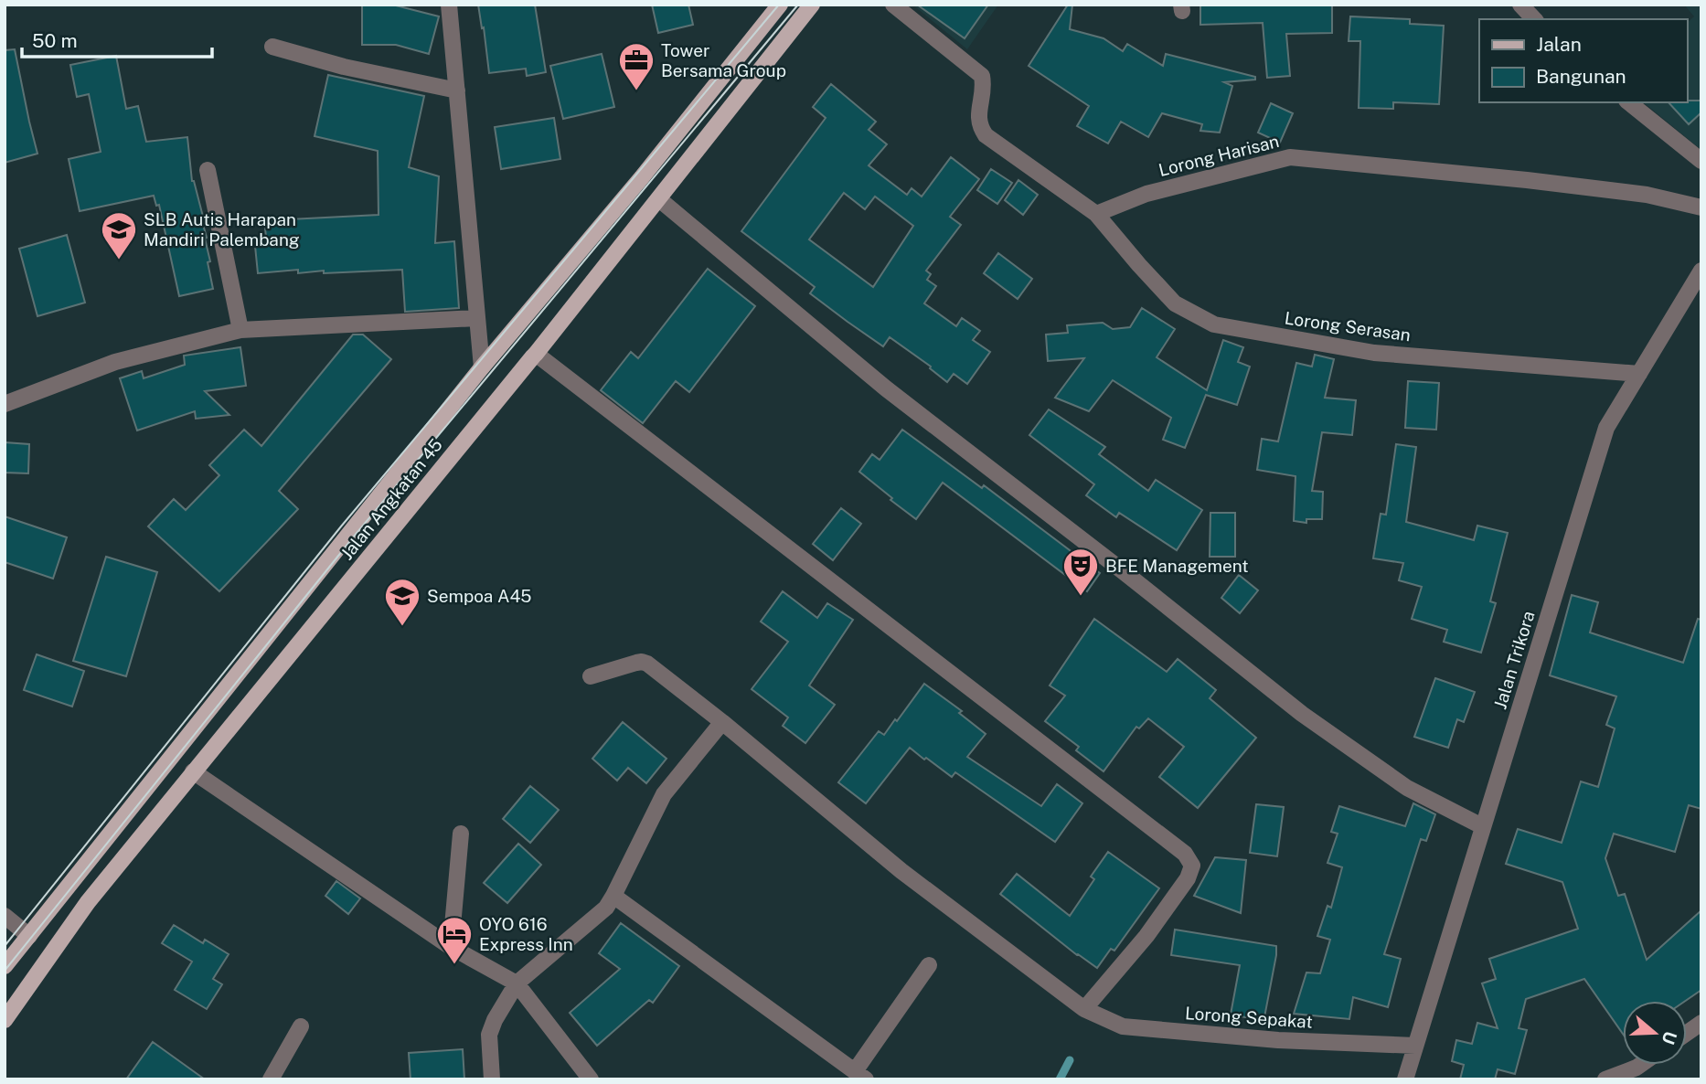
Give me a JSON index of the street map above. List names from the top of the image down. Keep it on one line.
{"streets":{"main road":["Jalan Angkatan 45"],"street":["Lorong Harisan","Lorong Serasan","Jalan Trikora","Lorong Sepakat"]},"crossings":[["Lorong Harisan","Lorong Serasan"],["Lorong Serasan","Jalan Trikora"],["Jalan Trikora","Lorong Sepakat"]],"places":{"office":["Tower Bersama Group"],"school or university":["SLB Autis Harapan Mandiri Palembang","Sempoa A45"],"theatre":["BFE Management"],"hotel":["OYO 616 Express Inn"]},"legend":["Jalan","Bangunan"],"scale_bar":"50 m","north":"right"}
